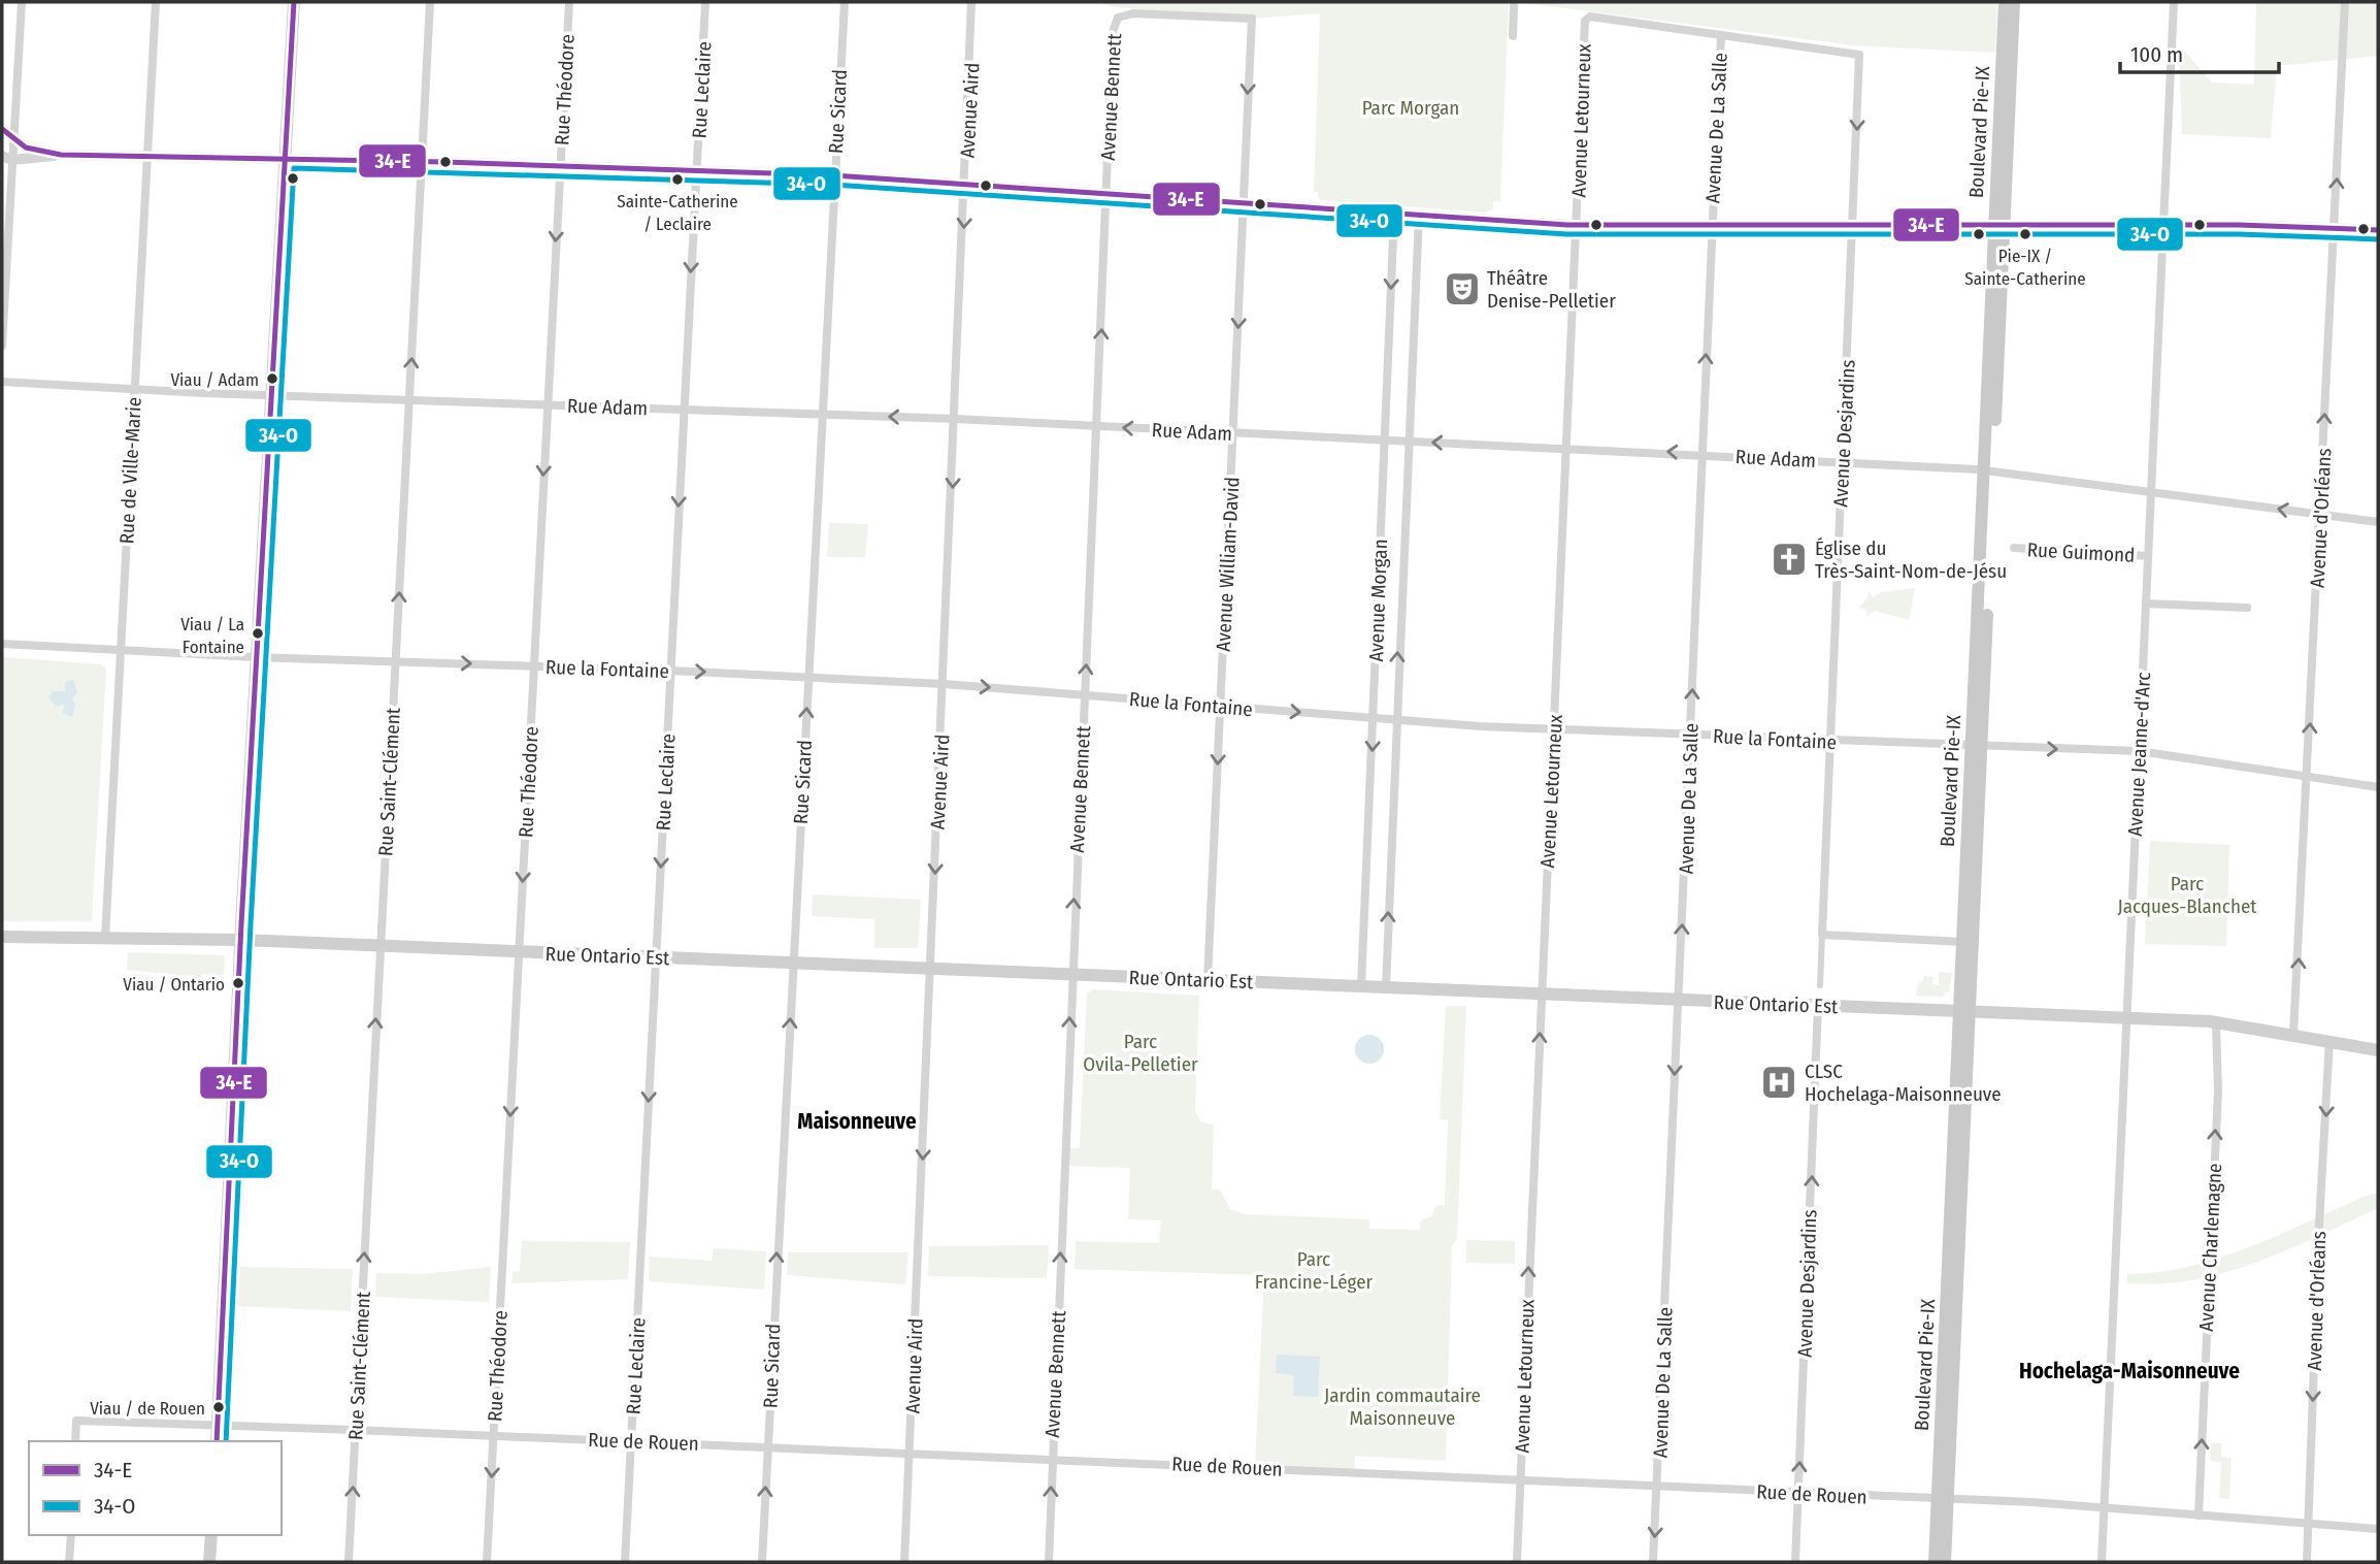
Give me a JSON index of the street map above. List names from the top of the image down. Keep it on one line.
{"streets":{"main road":["Boulevard Pie-IX","Rue Ontario Est"],"street":["Rue Théodore","Rue Leclaire","Avenue Bennett","Avenue Aird","Rue Sicard","Avenue Letourneux","Avenue De La Salle","Rue Adam","Avenue Desjardins","Rue de Ville-Marie","Avenue d'Orléans","Rue Guimond","Avenue William-David","Avenue Morgan","Rue la Fontaine","Avenue Jeanne-d'Arc","Rue Saint-Clément","Avenue Charlemagne","Rue de Rouen"]},"crossings":[["Rue Théodore","Rue Adam"],["Rue Théodore","Rue la Fontaine"],["Rue Théodore","Rue Ontario Est"],["Rue Théodore","Rue de Rouen"],["Rue Leclaire","Rue Adam"],["Rue Leclaire","Rue la Fontaine"],["Rue Leclaire","Rue Ontario Est"],["Rue Leclaire","Rue de Rouen"],["Avenue Bennett","Rue Adam"],["Avenue Bennett","Avenue William-David"],["Avenue Bennett","Rue la Fontaine"],["Avenue Bennett","Rue Ontario Est"],["Avenue Bennett","Rue de Rouen"],["Avenue Aird","Rue Adam"],["Avenue Aird","Rue la Fontaine"],["Avenue Aird","Rue Ontario Est"],["Avenue Aird","Rue de Rouen"],["Rue Sicard","Rue Adam"],["Rue Sicard","Rue la Fontaine"],["Rue Sicard","Rue Ontario Est"],["Rue Sicard","Rue de Rouen"],["Avenue Letourneux","Avenue De La Salle"],["Avenue Letourneux","Rue Adam"],["Avenue Letourneux","Avenue Desjardins"],["Avenue Letourneux","Rue la Fontaine"],["Avenue Letourneux","Rue Ontario Est"],["Avenue Letourneux","Rue de Rouen"],["Avenue De La Salle","Rue Adam"],["Avenue De La Salle","Avenue Desjardins"],["Avenue De La Salle","Rue la Fontaine"],["Avenue De La Salle","Rue Ontario Est"],["Avenue De La Salle","Rue de Rouen"],["Boulevard Pie-IX","Rue Adam"],["Boulevard Pie-IX","Rue la Fontaine"],["Boulevard Pie-IX","Rue Ontario Est"],["Boulevard Pie-IX","Rue de Rouen"],["Rue Adam","Avenue Desjardins"],["Rue Adam","Rue de Ville-Marie"],["Rue Adam","Avenue d'Orléans"],["Rue Adam","Avenue William-David"],["Rue Adam","Avenue Morgan"],["Rue Adam","Avenue Jeanne-d'Arc"],["Rue Adam","Rue Saint-Clément"],["Avenue Desjardins","Rue la Fontaine"],["Avenue Desjardins","Rue Ontario Est"],["Avenue Desjardins","Rue de Rouen"],["Rue de Ville-Marie","Rue la Fontaine"],["Rue de Ville-Marie","Rue Ontario Est"],["Avenue d'Orléans","Rue la Fontaine"],["Avenue d'Orléans","Rue Ontario Est"],["Avenue d'Orléans","Rue de Rouen"],["Rue Guimond","Avenue Jeanne-d'Arc"],["Avenue William-David","Rue la Fontaine"],["Avenue William-David","Rue Ontario Est"],["Avenue Morgan","Rue la Fontaine"],["Avenue Morgan","Rue Ontario Est"],["Rue la Fontaine","Avenue Jeanne-d'Arc"],["Rue la Fontaine","Rue Saint-Clément"],["Avenue Jeanne-d'Arc","Rue Ontario Est"],["Avenue Jeanne-d'Arc","Rue de Rouen"],["Rue Saint-Clément","Rue Ontario Est"],["Rue Saint-Clément","Rue de Rouen"],["Rue Ontario Est","Avenue Charlemagne"],["Avenue Charlemagne","Rue de Rouen"]],"one_way":["Rue Théodore","Rue Leclaire","Avenue Bennett","Avenue Aird","Rue Sicard","Avenue William-David","Rue Saint-Clément","Avenue Charlemagne"],"districts":["Maisonneuve","Hochelaga-Maisonneuve"],"parks":["Parc Morgan","Parc Jacques-Blanchet","Parc Ovila-Pelletier","Parc Francine-Léger","Jardin commautaire Maisonneuve"],"places":{"other":["Sainte-Catherine / Leclaire","Pie-IX / Sainte-Catherine","Viau / Adam","Viau / La Fontaine","Viau / Ontario","Viau / de Rouen"],"theatre":["Théâtre Denise-Pelletier"],"church":["Église du Très-Saint-Nom-de-Jésu"],"hospital":["CLSC Hochelaga-Maisonneuve"]},"lines":["transit line 34-E","transit line 34-O"],"legend":["34-E","34-O"],"scale_bar":"100 m"}
